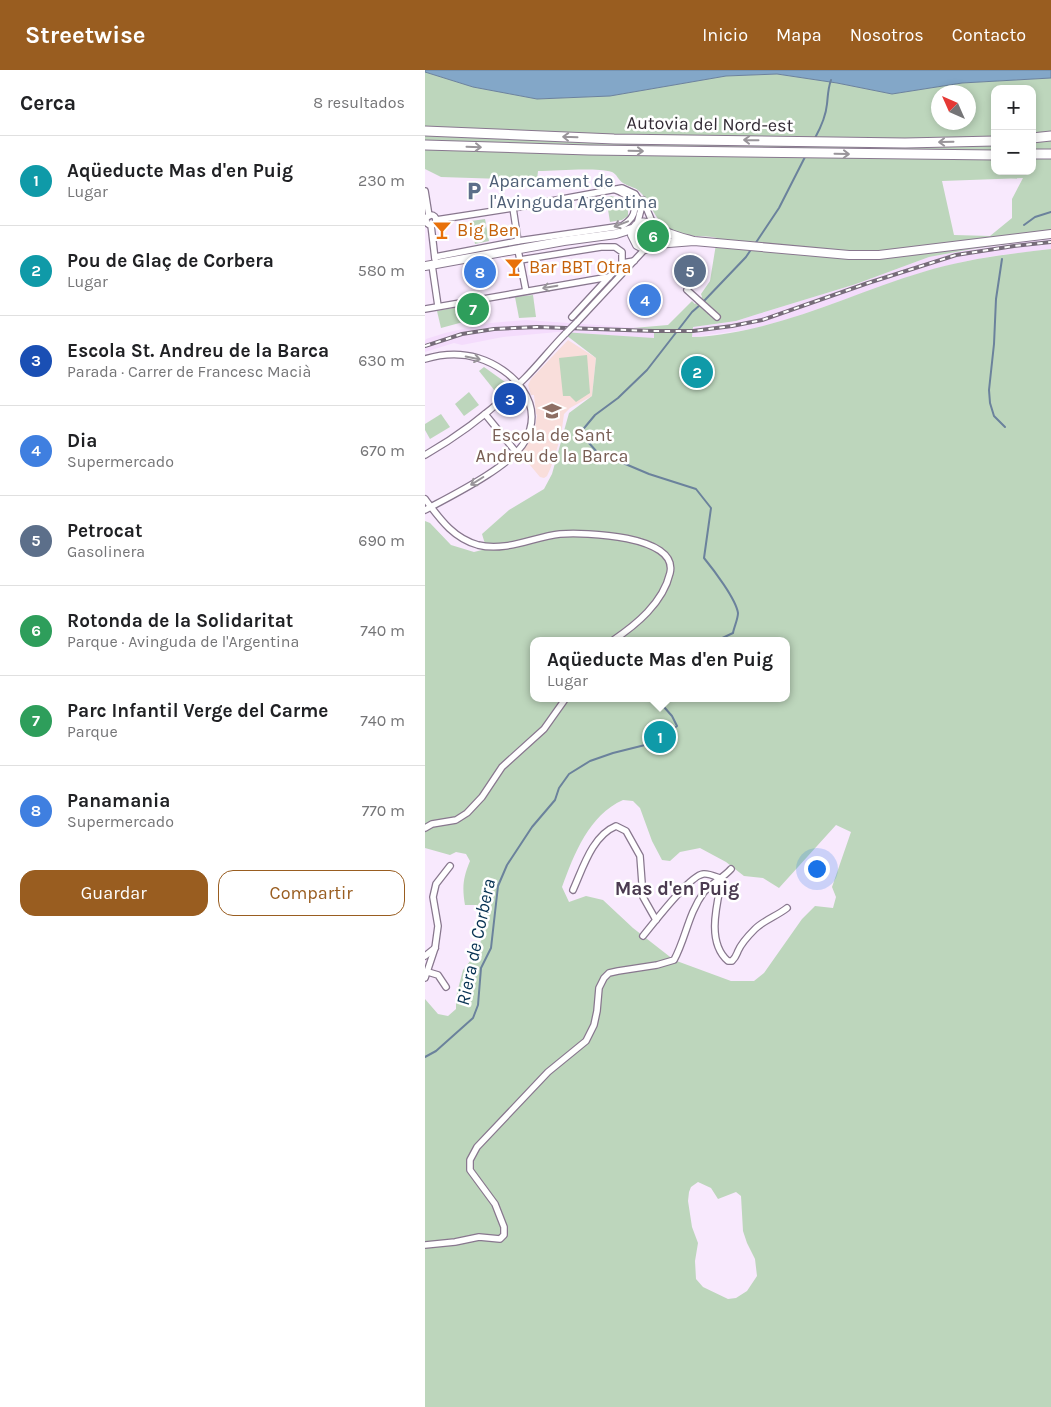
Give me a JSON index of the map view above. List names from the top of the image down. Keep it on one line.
{"streets":{"highway":["Autovia del Nord-est"]},"districts":["Mas d'en Puig"],"water":["Riera de Corbera"],"places":{"parking":["Aparcament de l'Avinguda Argentina"],"bar":["Big Ben","Bar BBT Otra"],"school or university":["Escola de Sant Andreu de la Barca"]},"north":"top left","page":{"header":"Streetwise","nav":["Inicio","Mapa","Nosotros","Contacto"],"heading":["Cerca","8 resultados"],"map_buttons":["+","−"],"list":[{"mark":"1","name":"Aqüeducte Mas d'en Puig","note":"Lugar","value":"230 m"},{"mark":"2","name":"Pou de Glaç de Corbera","note":"Lugar","value":"580 m"},{"mark":"3","name":"Escola St. Andreu de la Barca","note":"Parada · Carrer de Francesc Macià","value":"630 m"},{"mark":"4","name":"Dia","note":"Supermercado","value":"670 m"},{"mark":"5","name":"Petrocat","note":"Gasolinera","value":"690 m"},{"mark":"6","name":"Rotonda de la Solidaritat","note":"Parque · Avinguda de l'Argentina","value":"740 m"},{"mark":"7","name":"Parc Infantil Verge del Carme","note":"Parque","value":"740 m"},{"mark":"8","name":"Panamania","note":"Supermercado","value":"770 m"}],"pins":["6","5","8","4","7","2","3","1"],"popup":["Aqüeducte Mas d'en Puig","Lugar"],"buttons":["Guardar","Compartir"]}}
